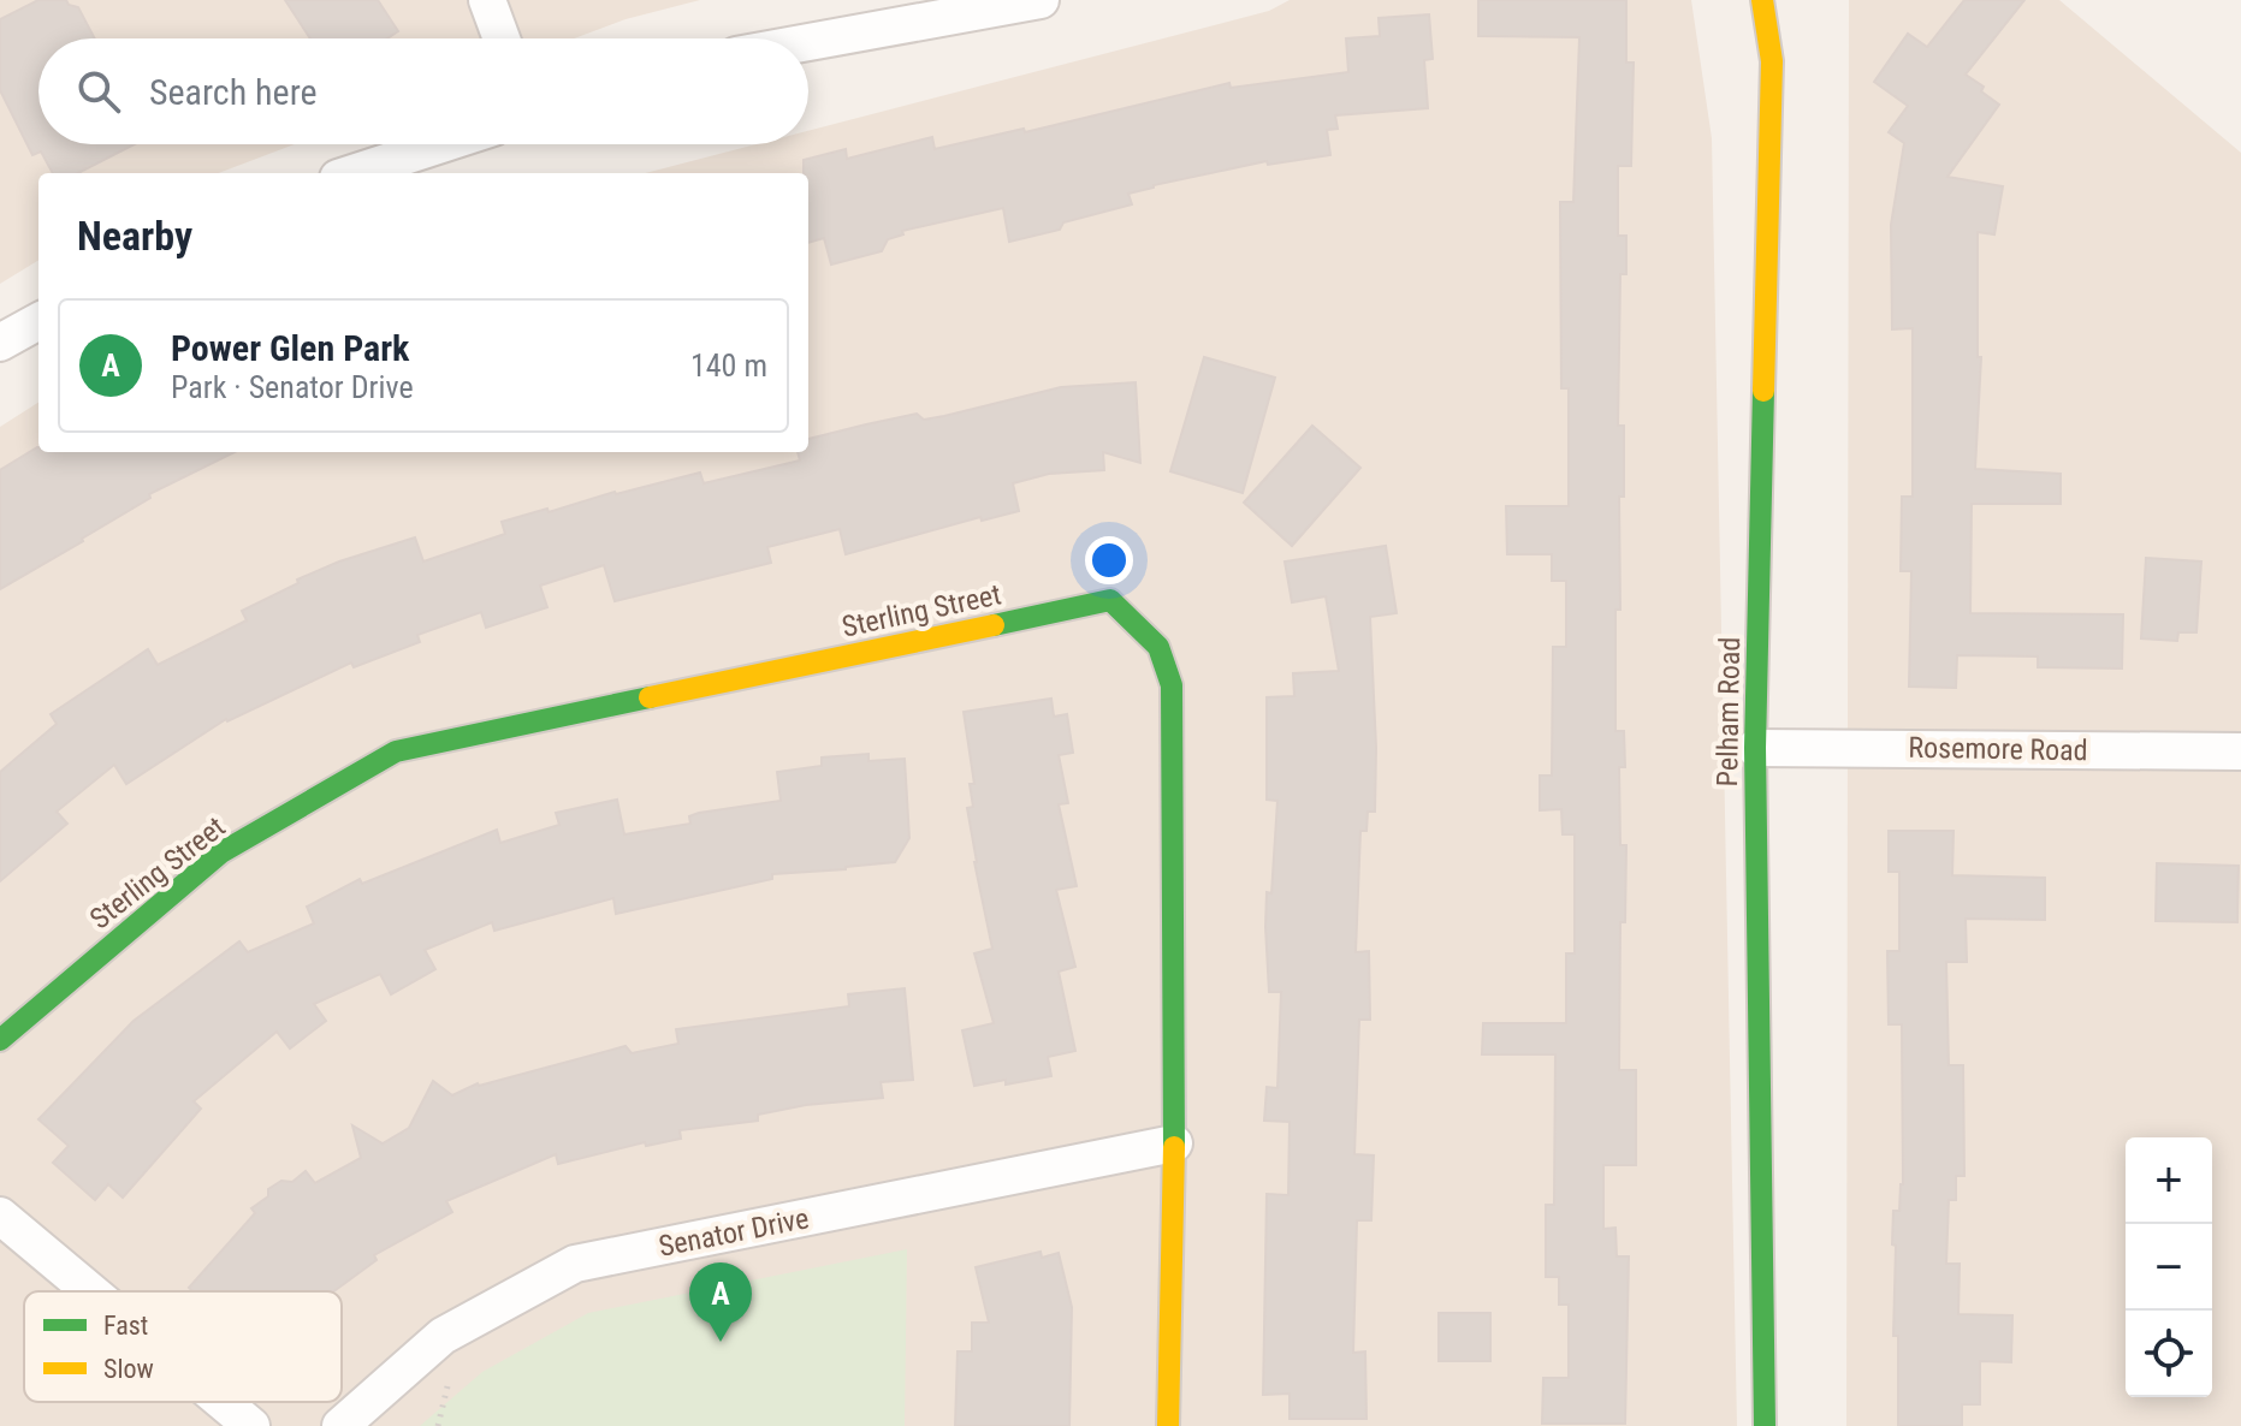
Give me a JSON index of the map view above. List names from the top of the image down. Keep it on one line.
{"streets":{"street":["Sterling Street","Pelham Road","Rosemore Road","Senator Drive"]},"crossings":[["Sterling Street","Senator Drive"],["Pelham Road","Rosemore Road"]],"legend":["Fast","Slow"],"page":{"search":"Search here","heading":"Nearby","list":[{"mark":"A","name":"Power Glen Park","note":"Park · Senator Drive","value":"140 m"}],"map_buttons":["+","−"],"pins":"A"}}
